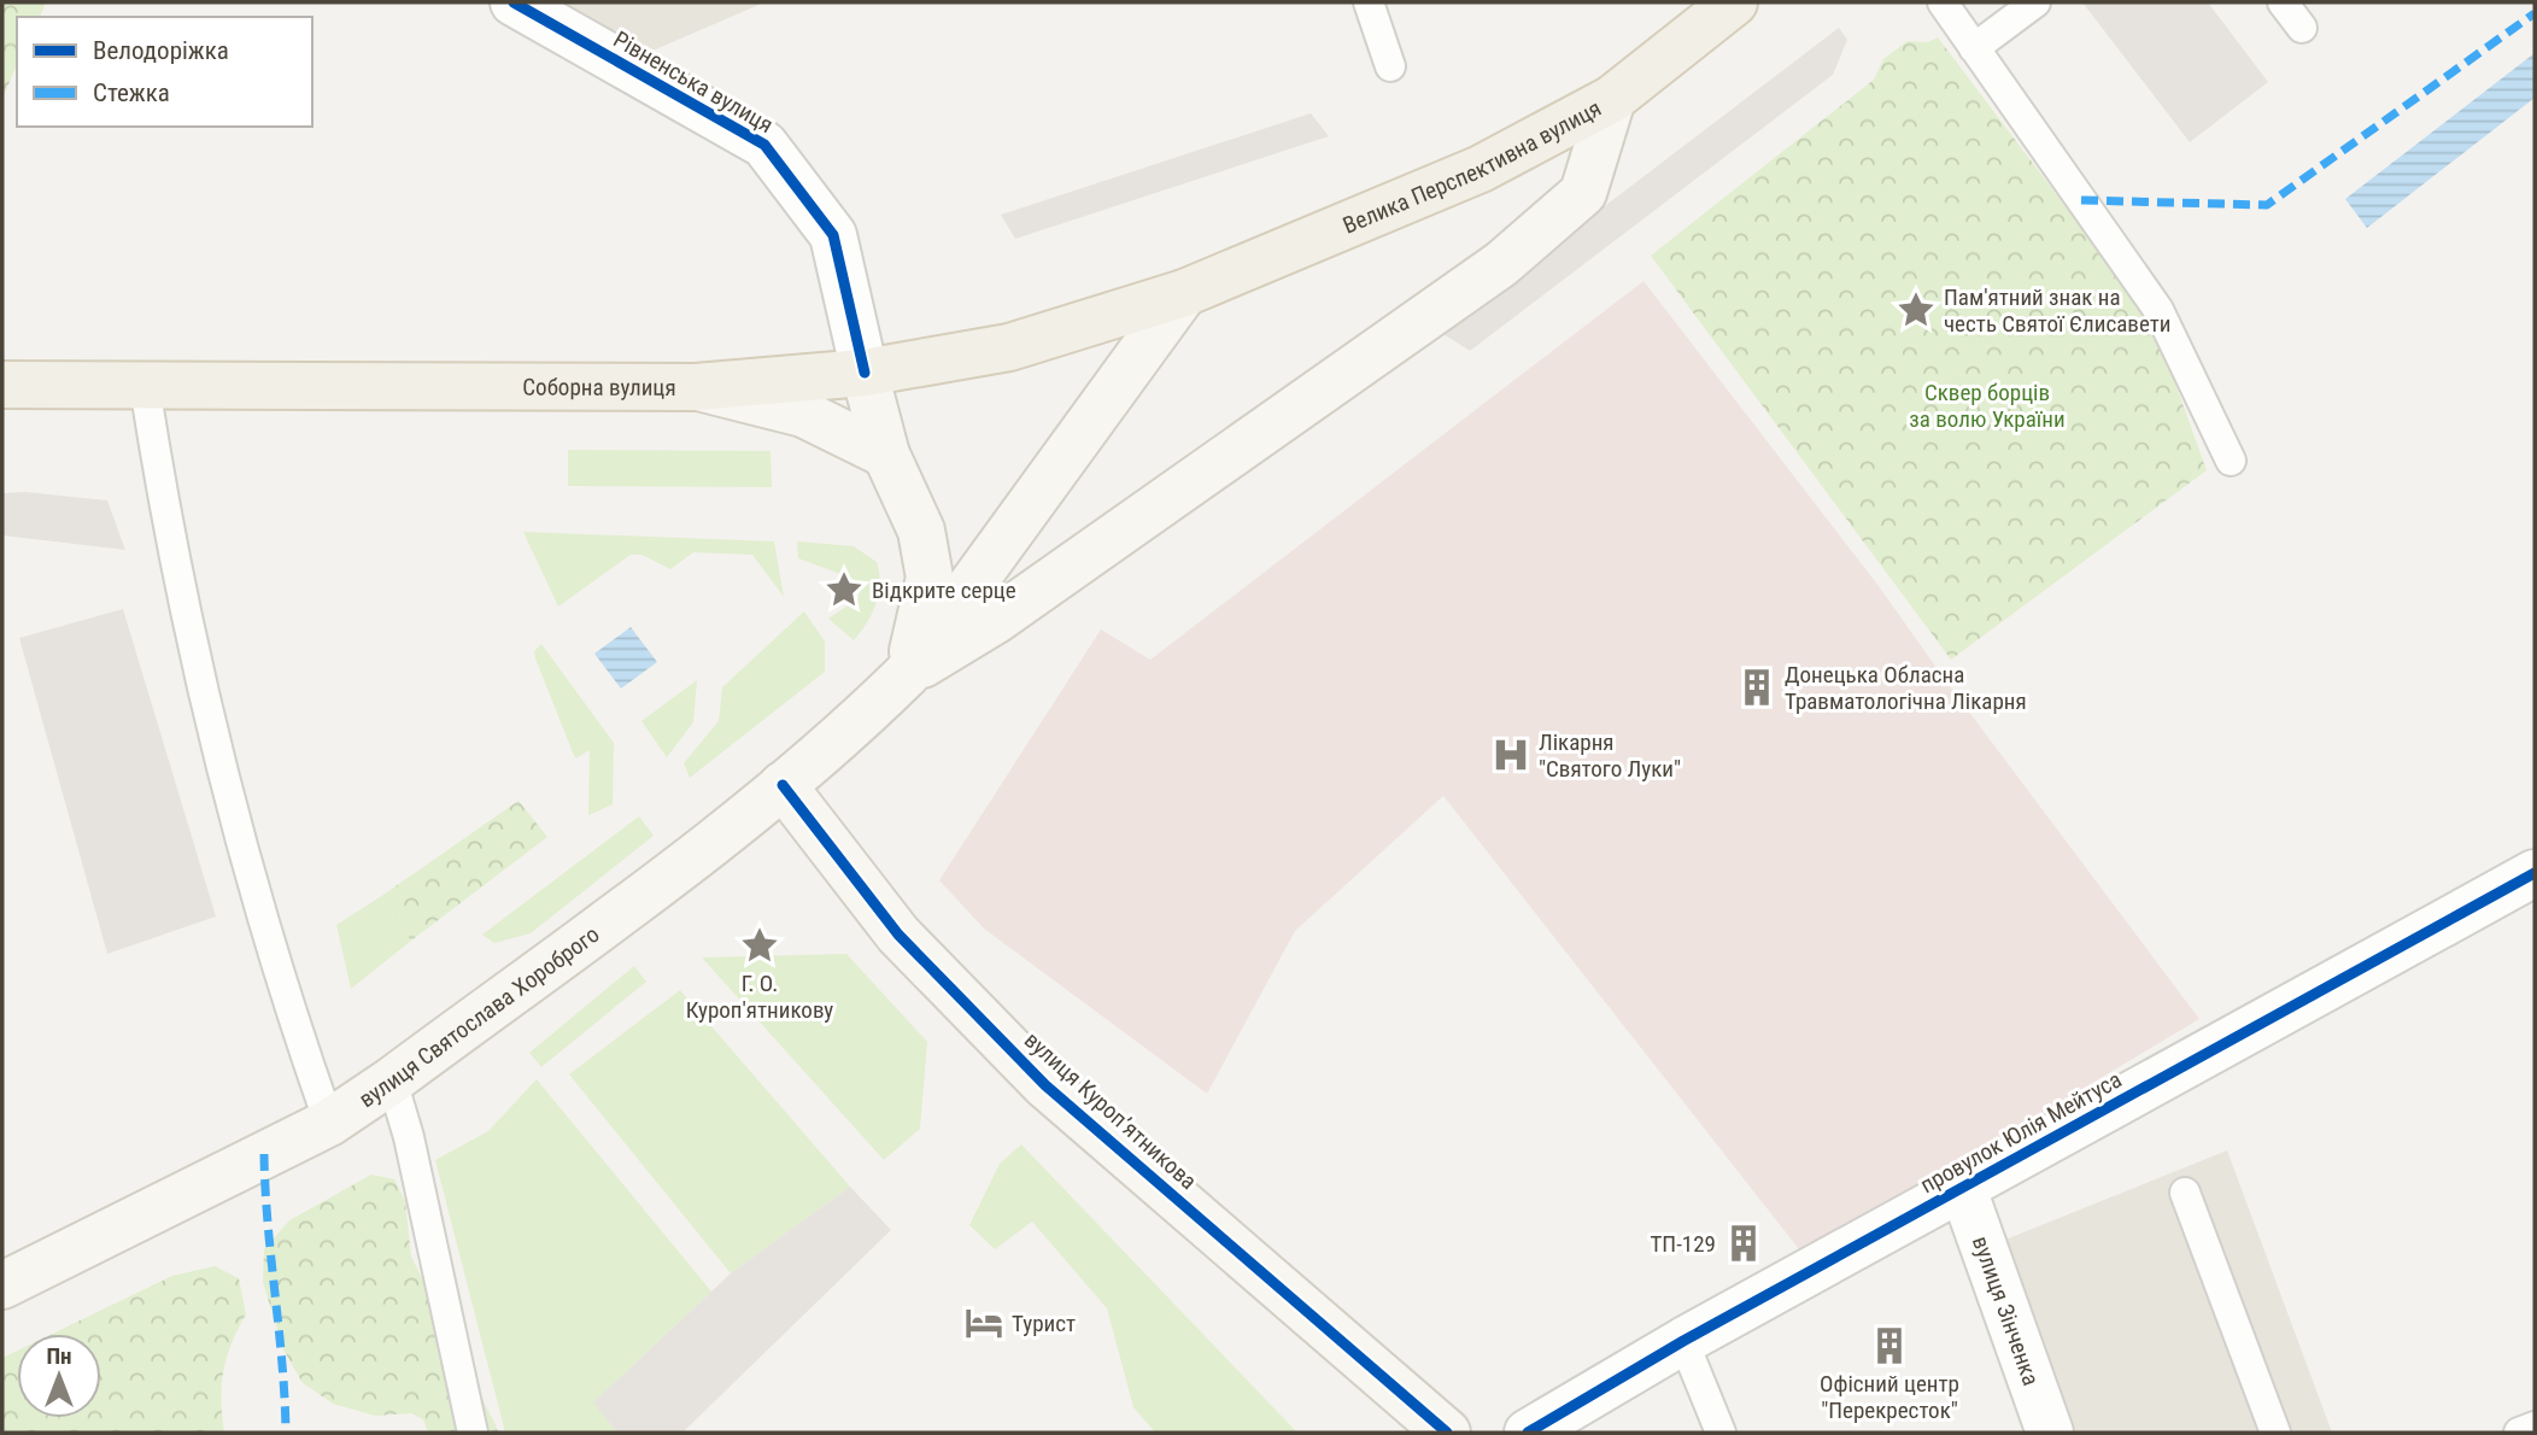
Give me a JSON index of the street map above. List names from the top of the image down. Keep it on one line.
{"streets":{"main road":["Велика Перспективна вулиця","Соборна вулиця","вулиця Святослава Хороброго","вулиця Куропʼятникова"],"street":["Рівненська вулиця","провулок Юлія Мейтуса","вулиця Зінченка"]},"crossings":[["Рівненська вулиця","Соборна вулиця"],["Велика Перспективна вулиця","Соборна вулиця"],["вулиця Святослава Хороброго","вулиця Куропʼятникова"],["провулок Юлія Мейтуса","вулиця Зінченка"]],"parks":["Сквер борців за волю України"],"places":{"place":["Пам'ятний знак на честь Святої Єлисавети","Відкрите серце","Г. О. Куроп'ятникову"],"building":["Донецька Обласна Травматологічна Лікарня","ТП-129","Офісний центр \"Перекресток\""],"hospital":["Лікарня \"Святого Луки\""],"hotel":["Турист"]},"legend":["Велодоріжка","Стежка"],"north":"top"}
